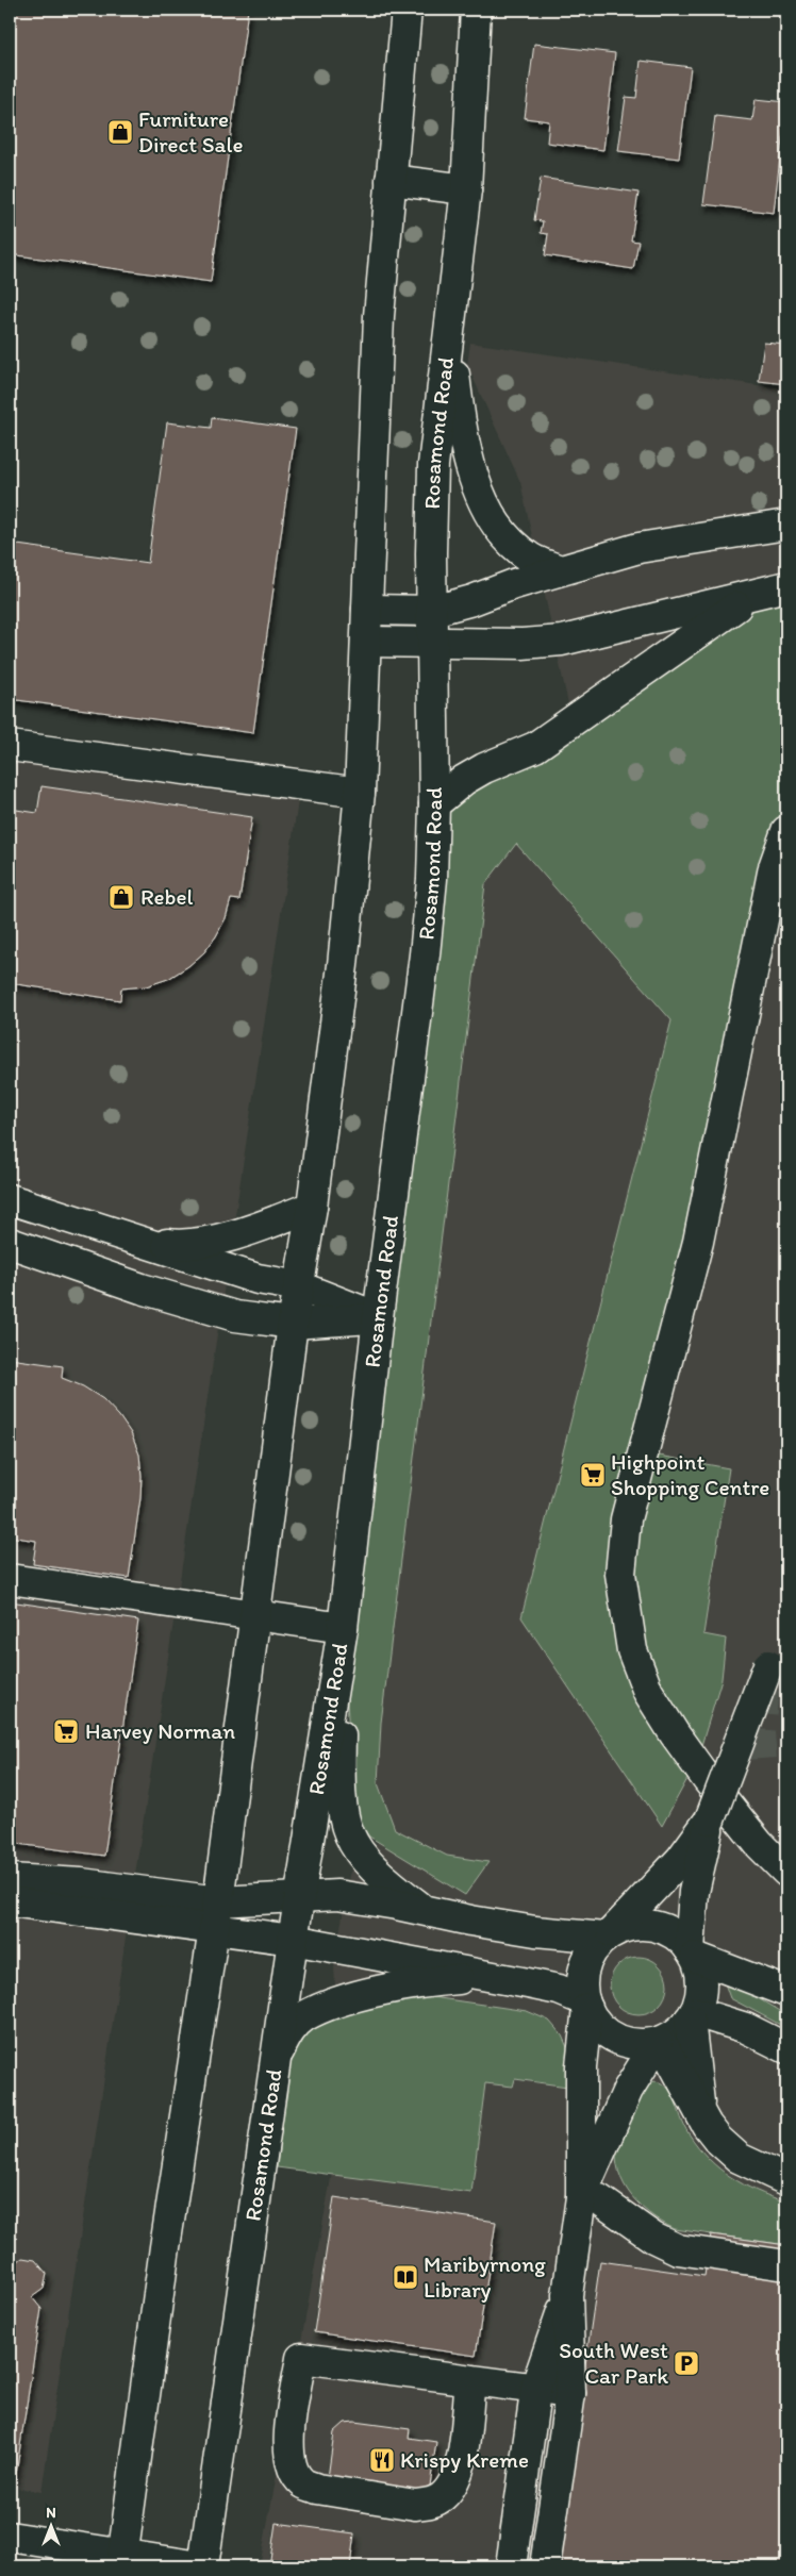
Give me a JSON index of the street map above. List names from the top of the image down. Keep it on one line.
{"streets":{"street":["Rosamond Road"]},"places":{"shop":["Furniture Direct Sale","Rebel"],"supermarket":["Highpoint Shopping Centre","Harvey Norman"],"library":["Maribyrnong Library"],"parking":["South West Car Park"],"restaurant":["Krispy Kreme"]},"north":"top"}
